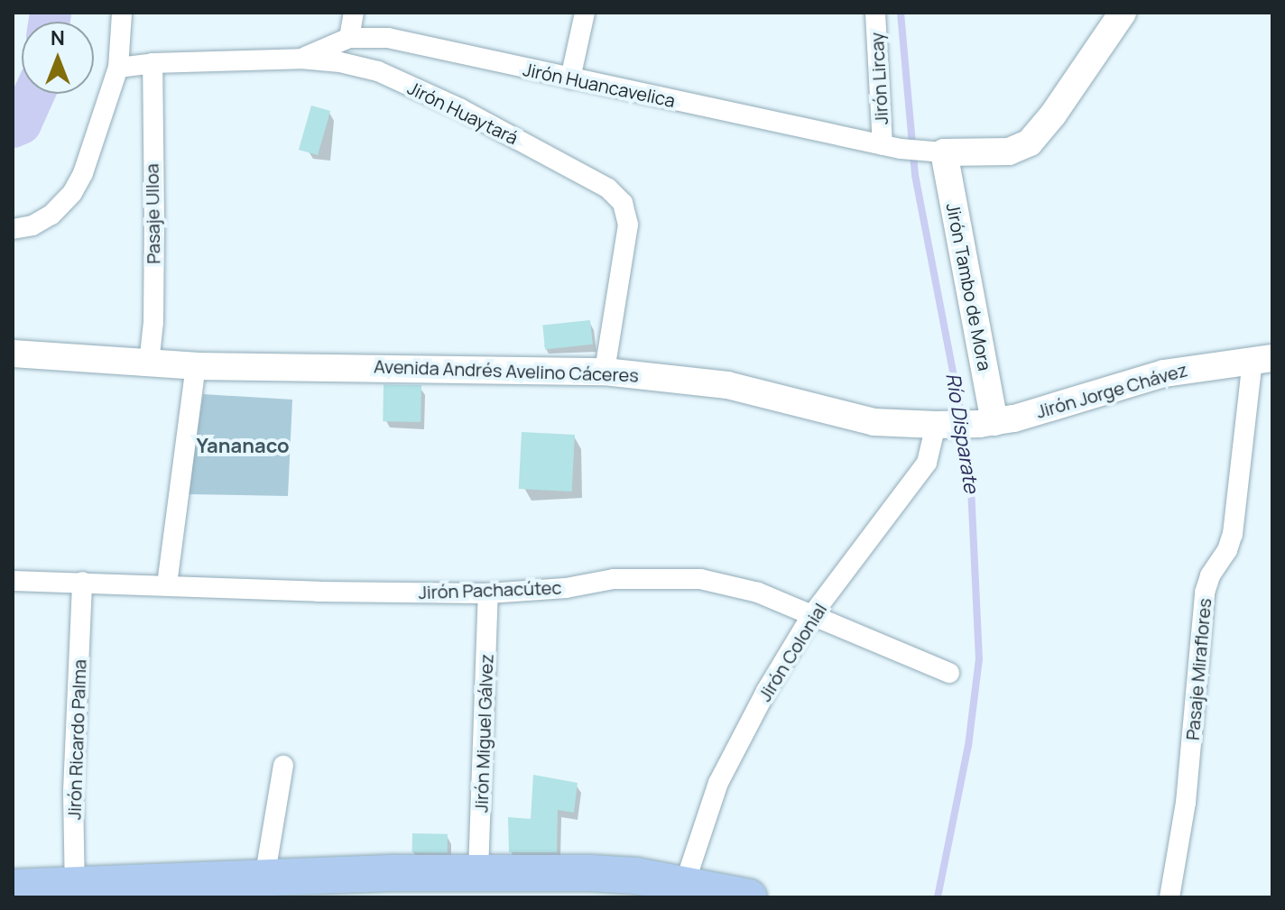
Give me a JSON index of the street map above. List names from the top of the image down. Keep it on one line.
{"streets":{"main road":["Jirón Tambo de Mora","Avenida Andrés Avelino Cáceres","Jirón Jorge Chávez"],"street":["Jirón Lircay","Jirón Huancavelica","Jirón Huaytará","Pasaje Ulloa","Jirón Pachacútec","Jirón Colonial","Pasaje Miraflores","Jirón Miguel Gálvez","Jirón Ricardo Palma"]},"crossings":[["Jirón Lircay","Jirón Huancavelica"],["Jirón Lircay","Jirón Tambo de Mora"],["Jirón Huancavelica","Jirón Huaytará"],["Jirón Huancavelica","Jirón Tambo de Mora"],["Jirón Huaytará","Pasaje Ulloa"],["Jirón Huaytará","Avenida Andrés Avelino Cáceres"],["Pasaje Ulloa","Avenida Andrés Avelino Cáceres"],["Jirón Tambo de Mora","Avenida Andrés Avelino Cáceres"],["Jirón Tambo de Mora","Jirón Jorge Chávez"],["Avenida Andrés Avelino Cáceres","Jirón Jorge Chávez"],["Avenida Andrés Avelino Cáceres","Jirón Colonial"],["Jirón Jorge Chávez","Pasaje Miraflores"],["Jirón Pachacútec","Jirón Colonial"],["Jirón Pachacútec","Jirón Miguel Gálvez"],["Jirón Pachacútec","Jirón Ricardo Palma"]],"districts":["Yananaco"],"water":["Río Disparate"],"north":"top"}
